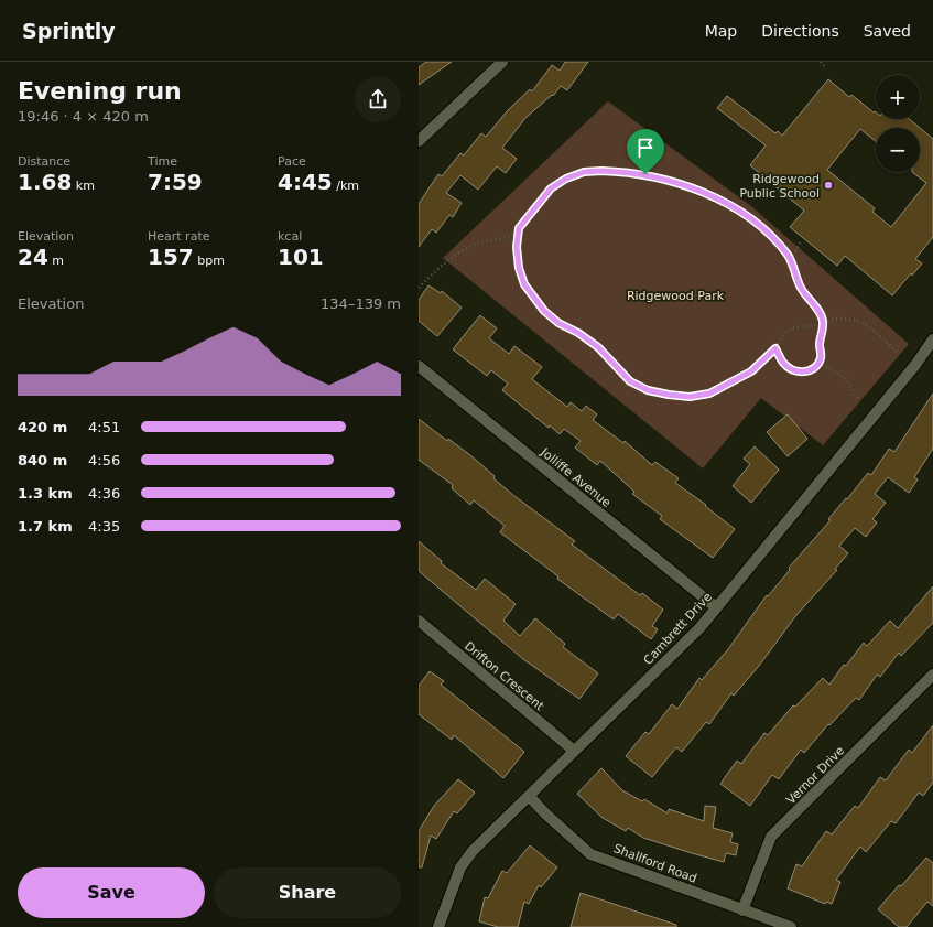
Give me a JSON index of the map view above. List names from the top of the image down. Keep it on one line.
{"streets":{"street":["Jolliffe Avenue","Cambrett Drive","Drifton Crescent","Vernor Drive","Shallford Road"]},"crossings":[["Jolliffe Avenue","Cambrett Drive"],["Cambrett Drive","Drifton Crescent"],["Cambrett Drive","Shallford Road"],["Vernor Drive","Shallford Road"]],"parks":["Ridgewood Park"],"places":["Ridgewood Public School"],"page":{"header":"Sprintly","nav":["Map","Directions","Saved"],"heading":["Evening run","19:46 · 4 × 420 m"],"map_buttons":["+","−"],"stats":[["Distance","1.68 km"],["Time","7:59"],["Pace","4:45 /km"],["Elevation","24 m"],["Heart rate","157 bpm"],["kcal","101"]],"chart":["Elevation","134–139 m"],"list":[{"name":"420 m","note":"4:51"},{"name":"840 m","note":"4:56"},{"name":"1.3 km","note":"4:36"},{"name":"1.7 km","note":"4:35"}],"buttons":["Save","Share"]}}
